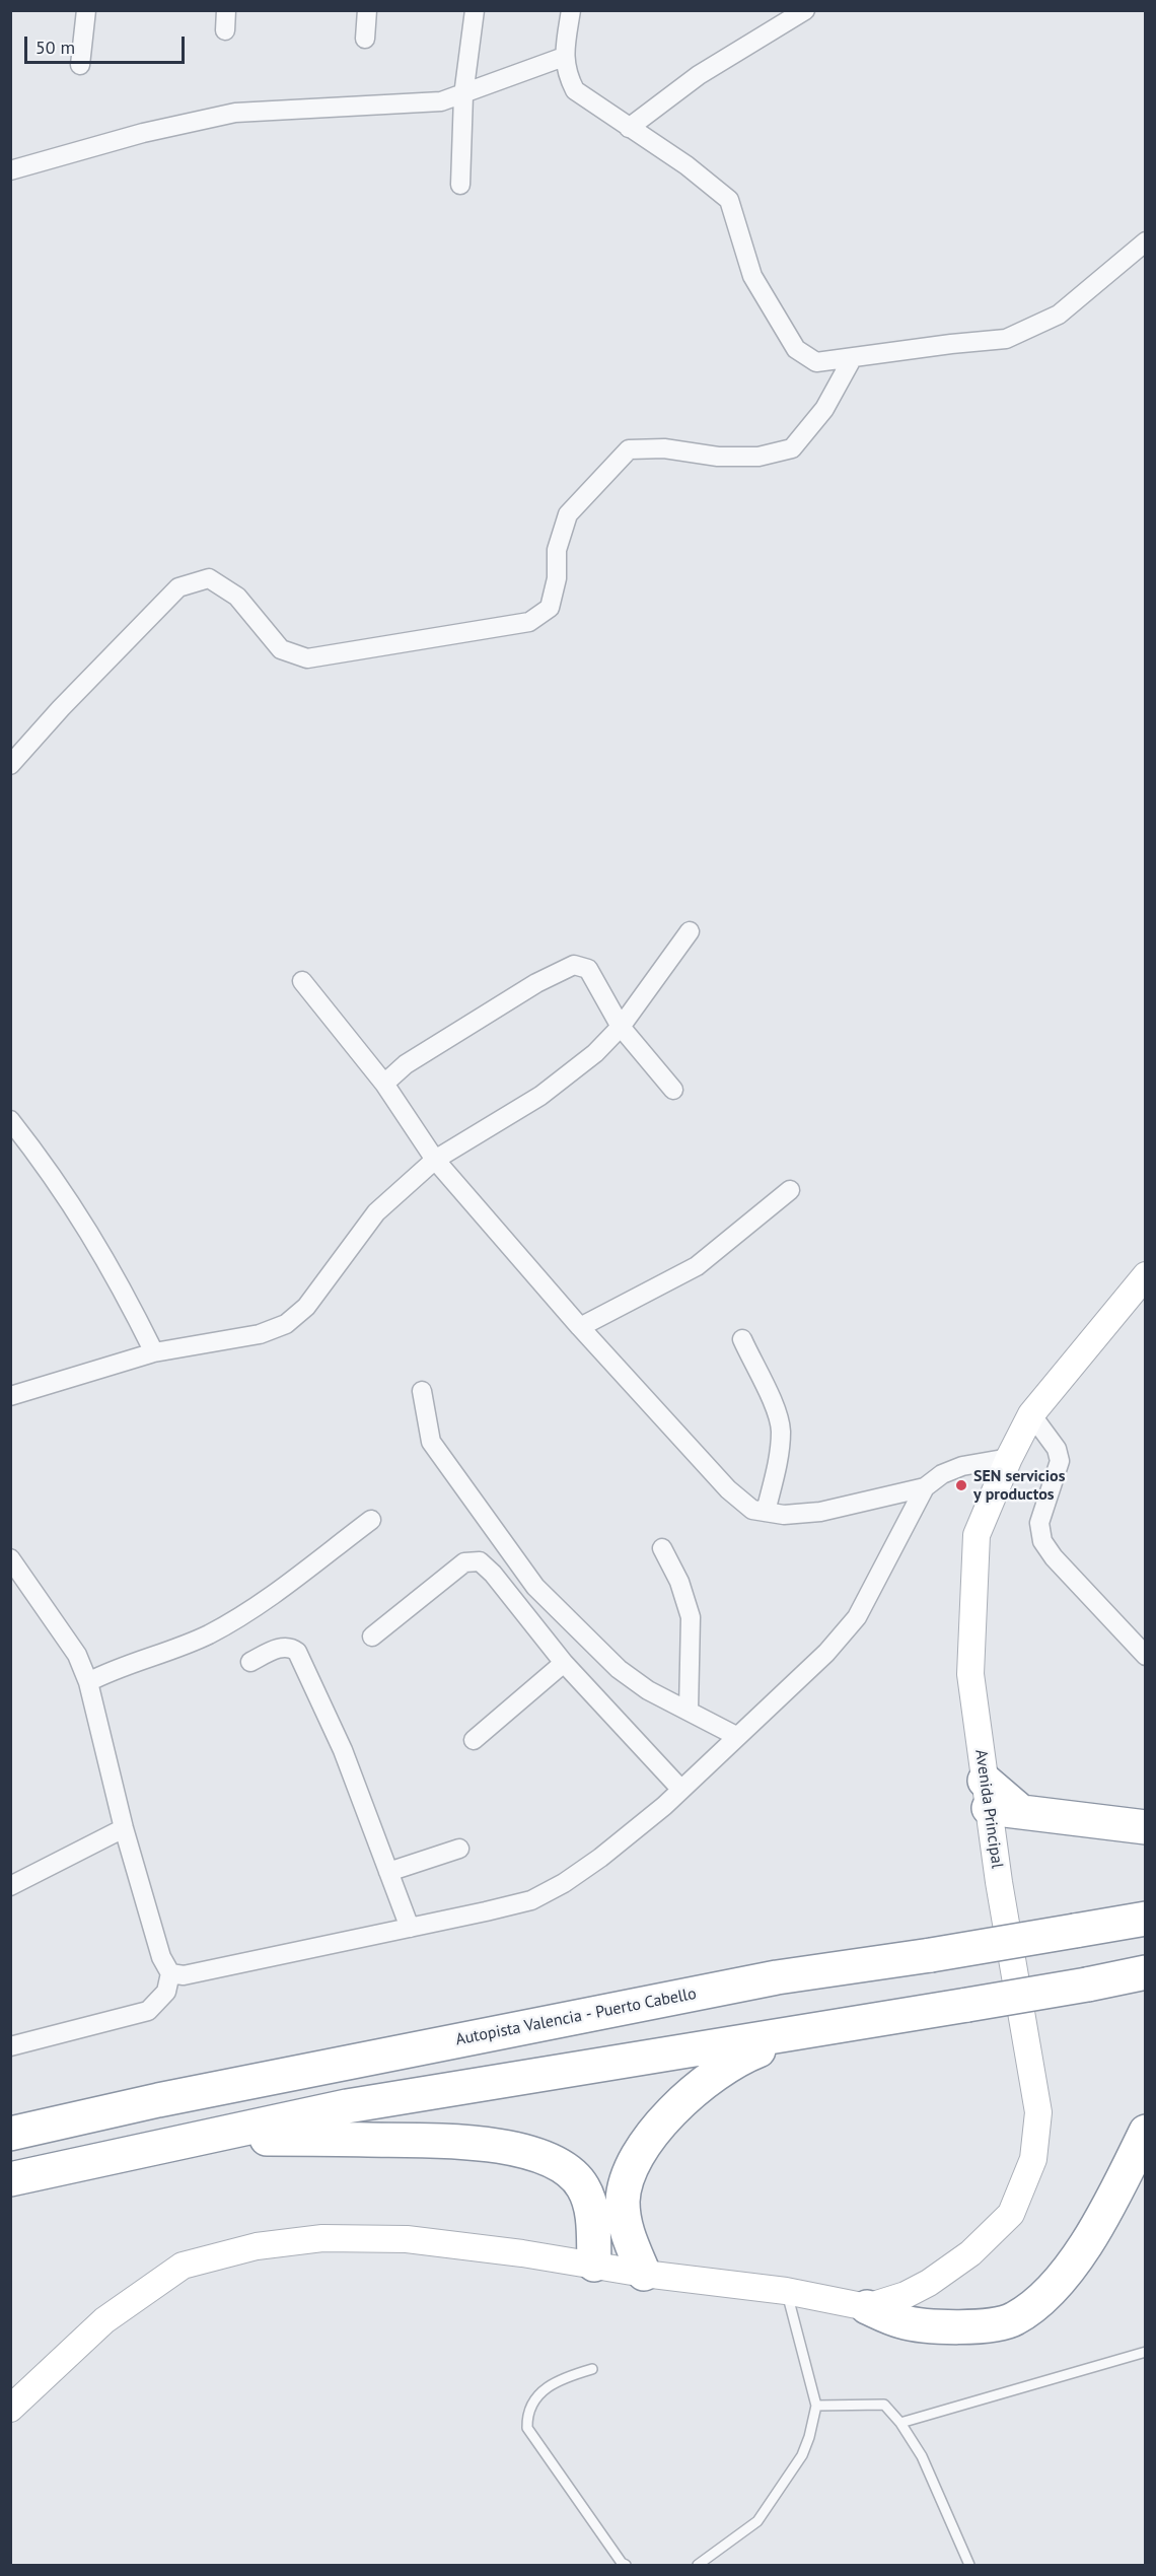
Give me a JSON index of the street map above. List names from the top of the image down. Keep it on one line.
{"streets":{"highway":["Autopista Valencia - Puerto Cabello"],"main road":["Avenida Principal"]},"places":["SEN servicios y productos"],"scale_bar":"50 m"}
